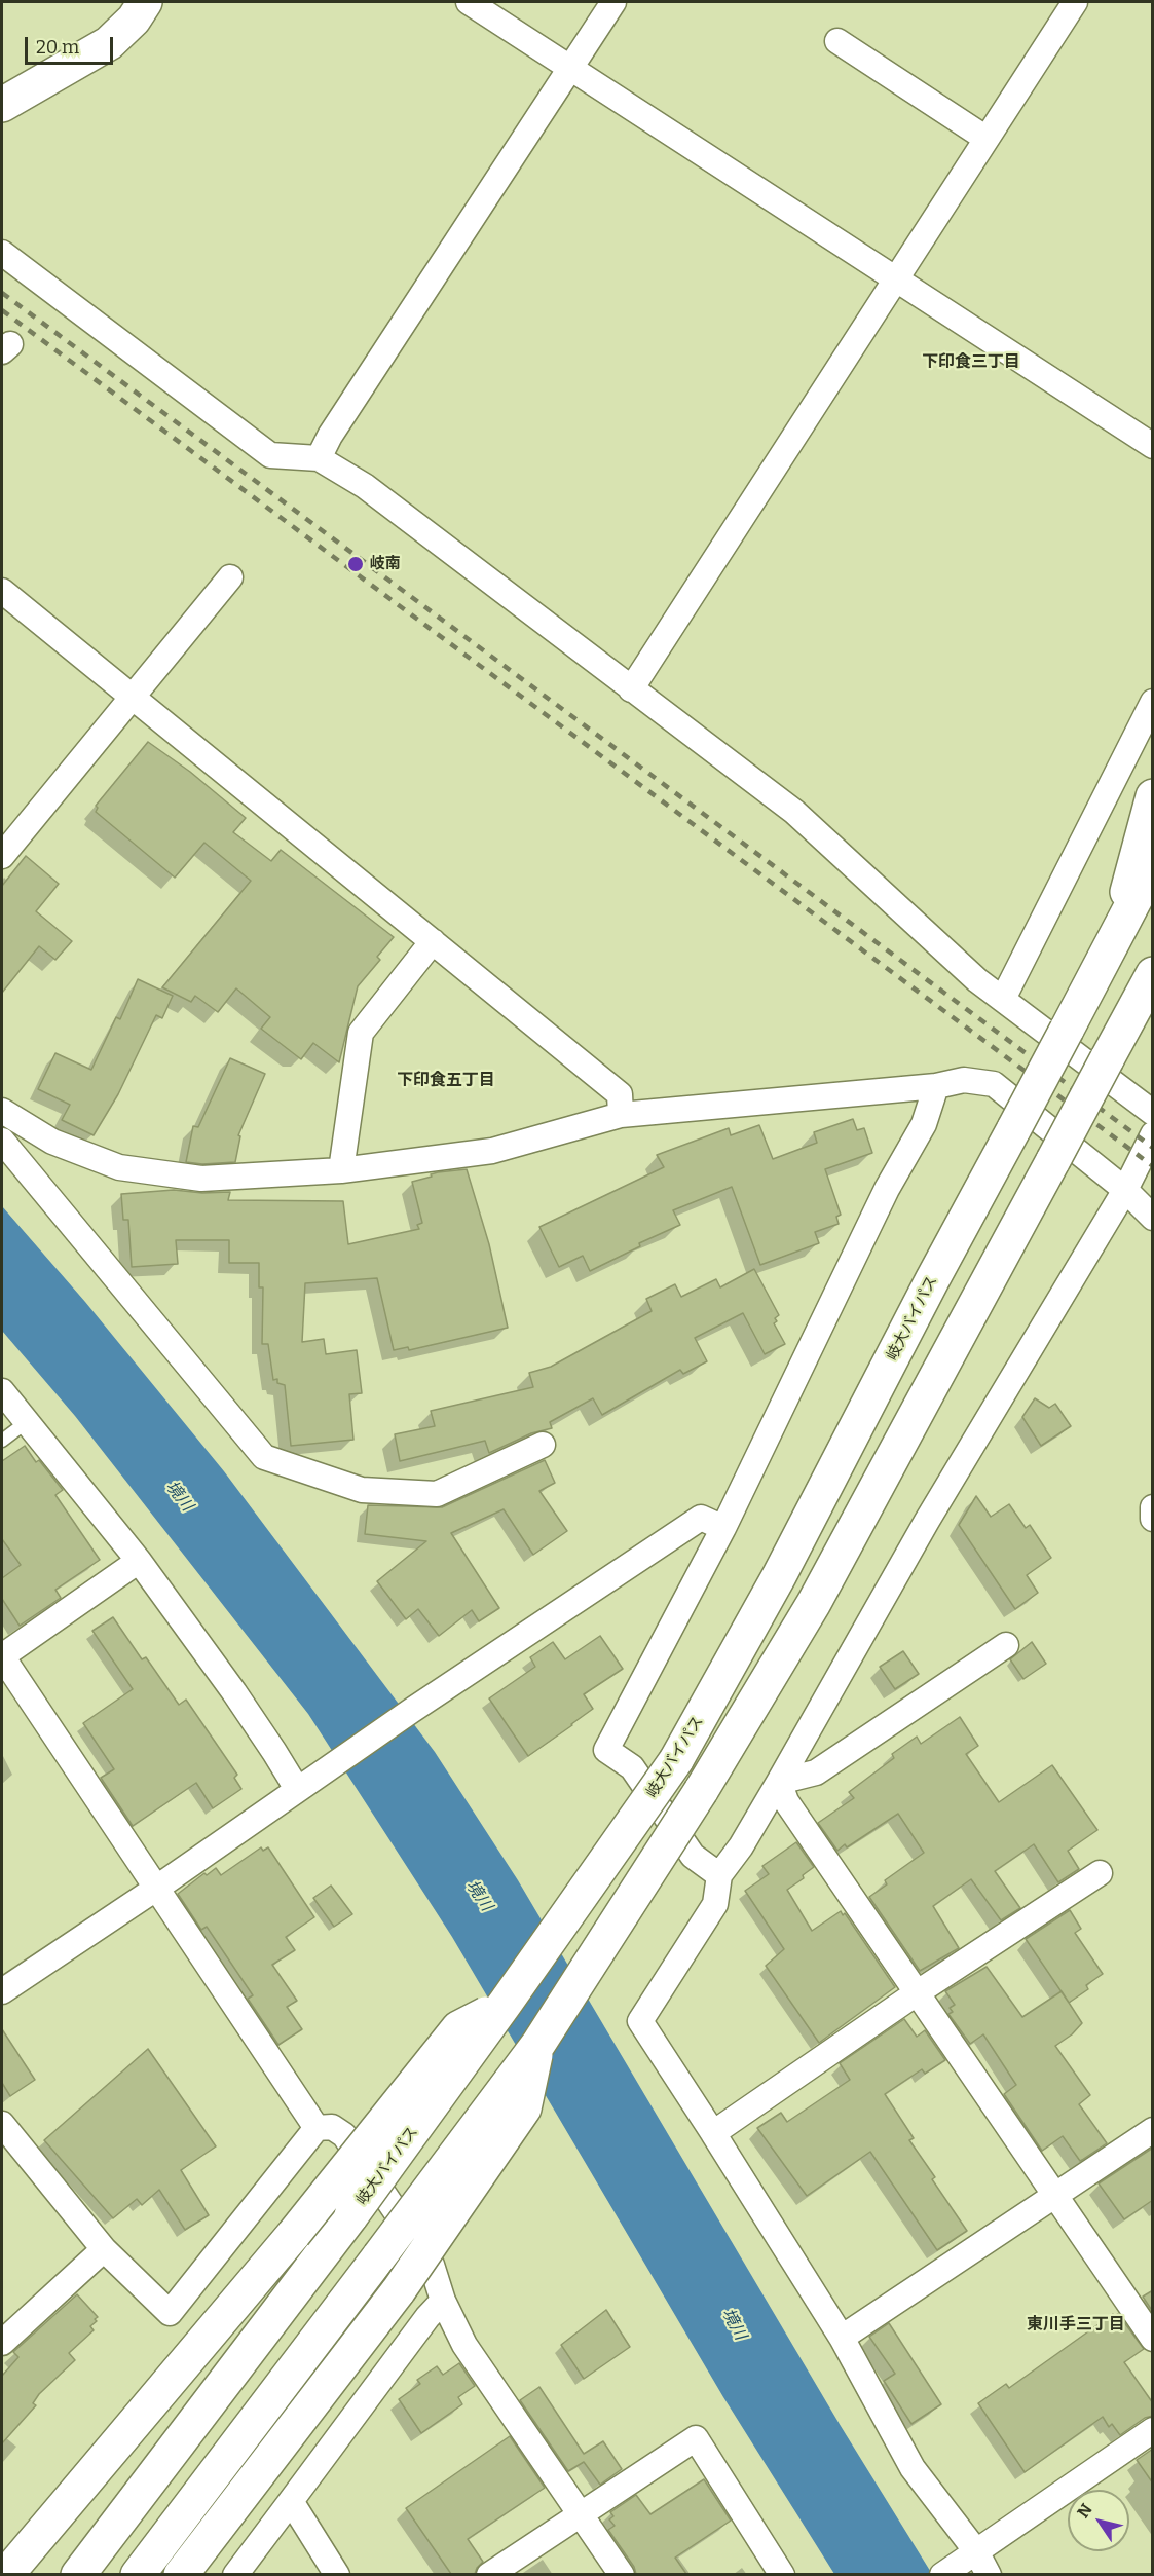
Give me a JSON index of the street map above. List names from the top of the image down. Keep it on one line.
{"streets":{"main road":["岐大バイパス"]},"districts":["下印食三丁目","下印食五丁目","東川手三丁目"],"water":["境川"],"places":["岐南"],"scale_bar":"20 m","north":"top left"}
